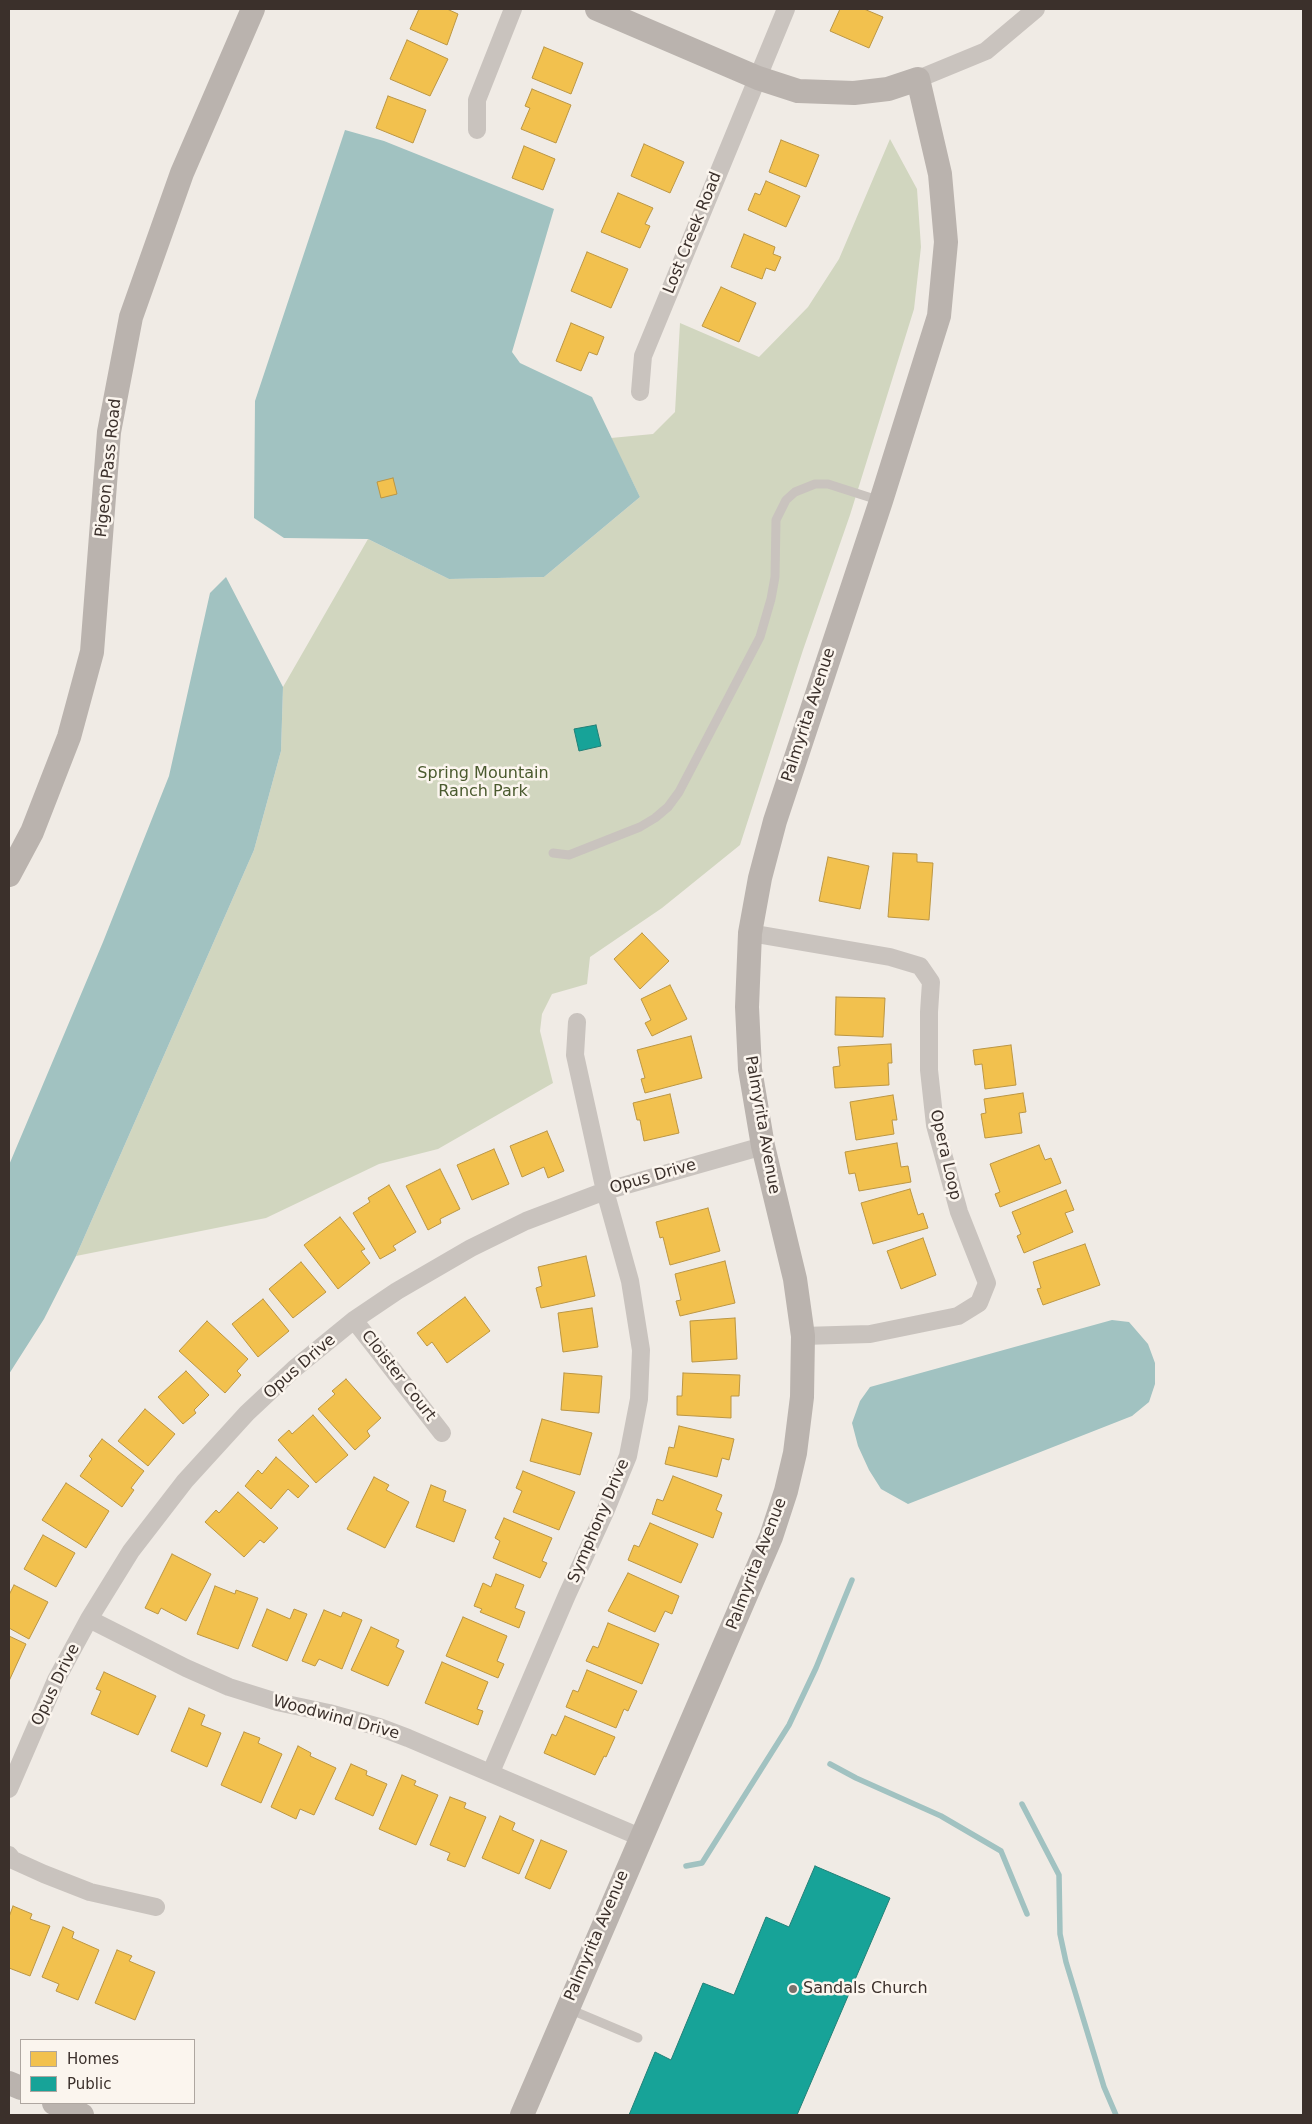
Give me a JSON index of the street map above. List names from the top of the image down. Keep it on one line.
{"streets":{"street":["Lost Creek Road","Pigeon Pass Road","Palmyrita Avenue","Opera Loop","Opus Drive","Cloister Court","Symphony Drive","Woodwind Drive"]},"crossings":[["Palmyrita Avenue","Opera Loop"],["Palmyrita Avenue","Opus Drive"],["Palmyrita Avenue","Woodwind Drive"],["Opus Drive","Cloister Court"],["Opus Drive","Symphony Drive"],["Opus Drive","Woodwind Drive"],["Symphony Drive","Woodwind Drive"]],"parks":["Spring Mountain Ranch Park"],"places":["Sandals Church"],"legend":["Homes","Public"]}
